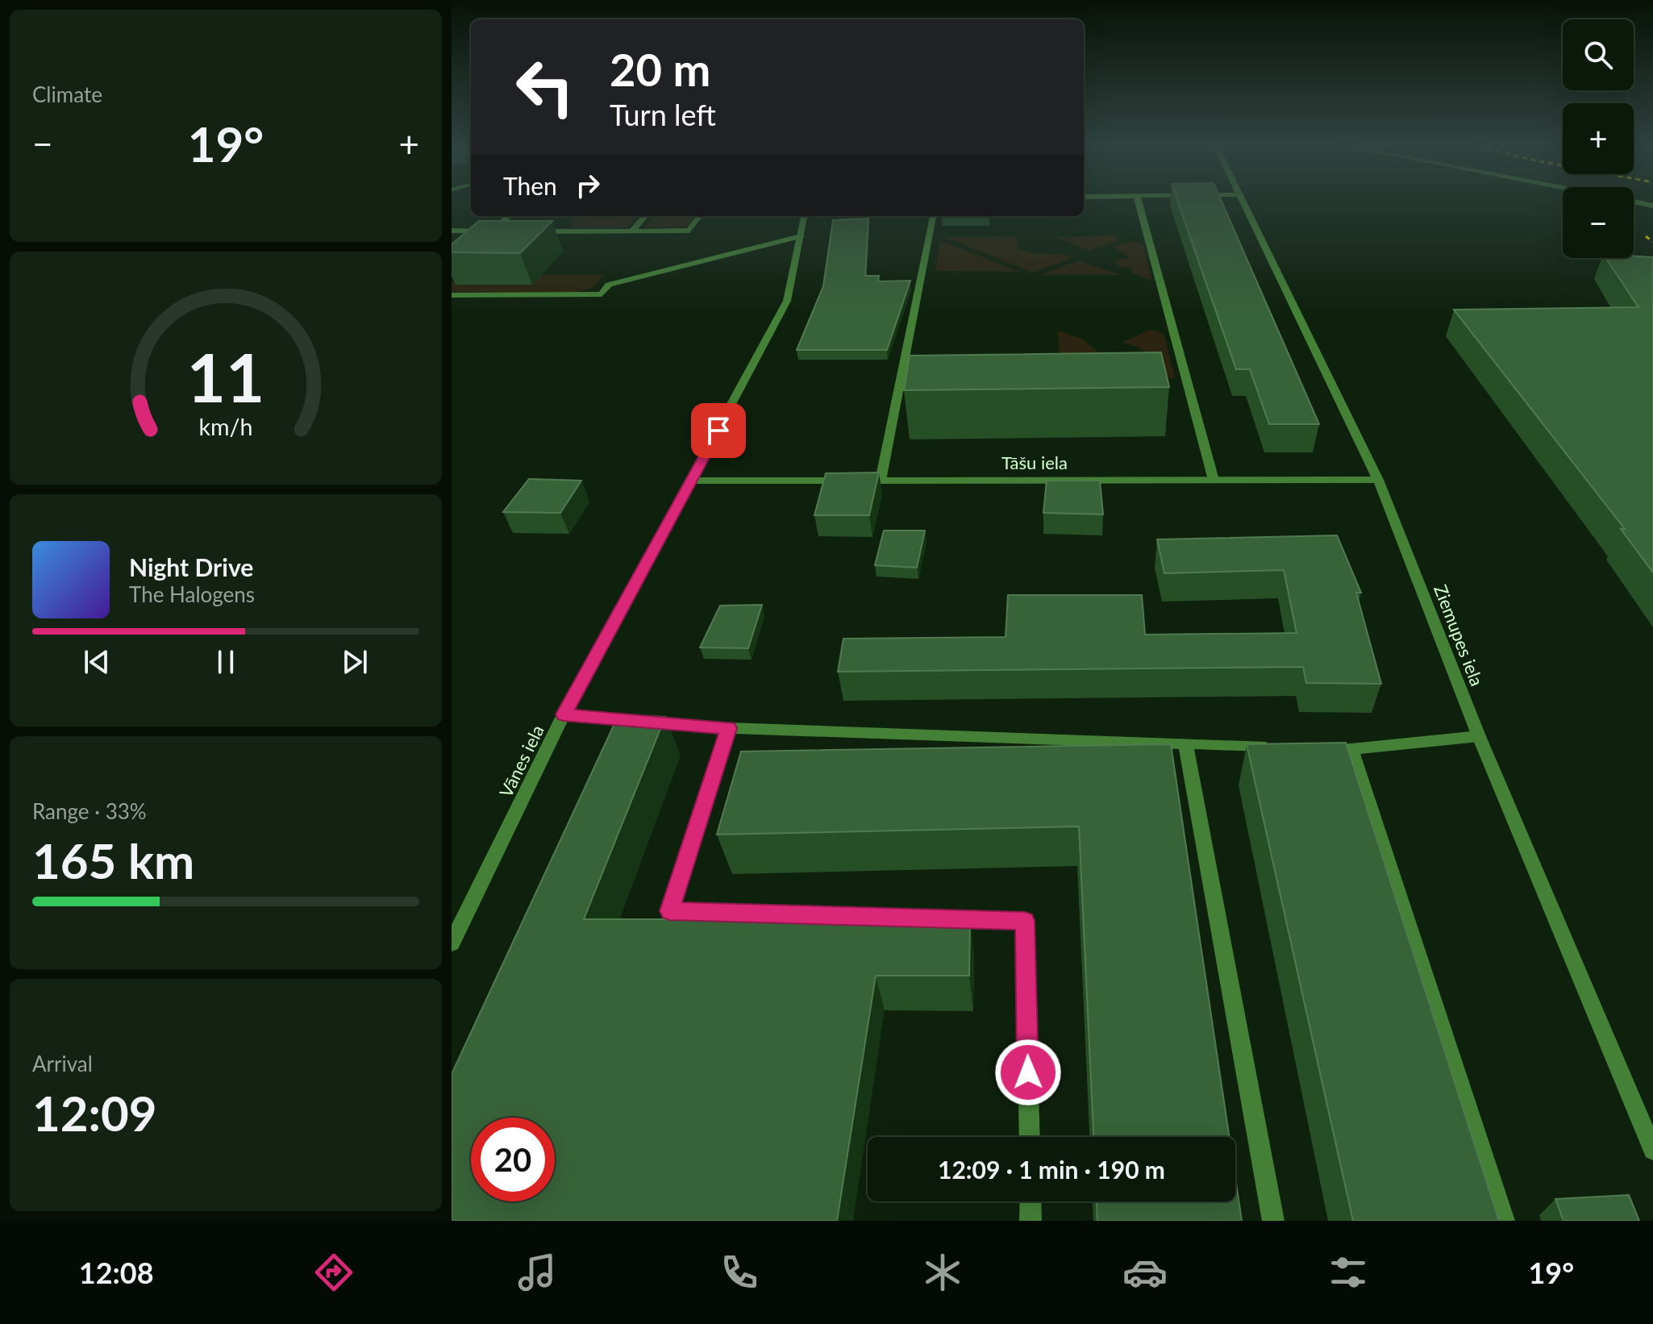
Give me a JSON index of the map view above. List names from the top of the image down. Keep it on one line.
{"streets":{"street":["Tāšu iela","Ziemupes iela","Vānes iela"]},"crossings":[["Tāšu iela","Ziemupes iela"],["Tāšu iela","Vānes iela"]],"page":{"tile":["Climate",["Range · 33%","165 km"],["Arrival","12:09"]],"map_buttons":["+","−"],"turn":["20 m","Turn left"],"heat":["−","19°","+"],"then":"Then","song":["Night Drive","The Halogens"],"limit":"20","trip":"12:09 · 1 min · 190 m","tabs":["12:08","19°"],"gauge":["11","km/h"]}}
